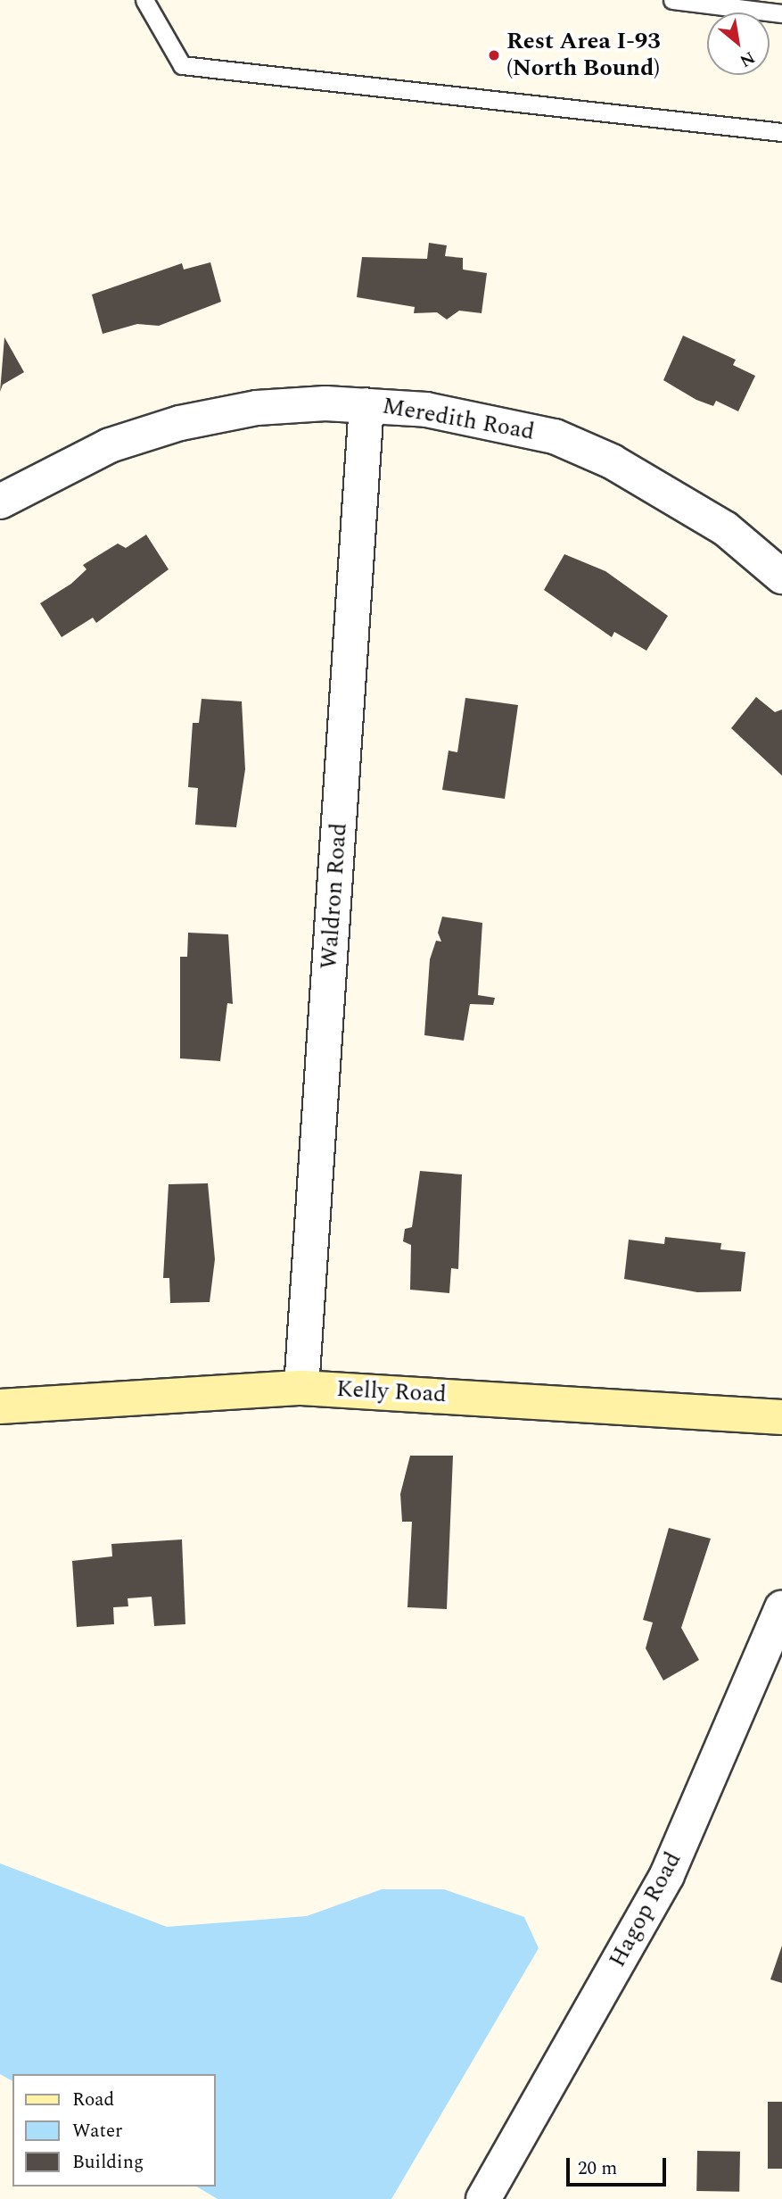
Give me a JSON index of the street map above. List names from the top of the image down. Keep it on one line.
{"streets":{"street":["Meredith Road","Waldron Road","Kelly Road","Hagop Road"]},"crossings":[["Meredith Road","Waldron Road"],["Waldron Road","Kelly Road"]],"places":["Rest Area I-93 (North Bound)"],"legend":["Road","Water","Building"],"scale_bar":"20 m","north":"bottom right"}
